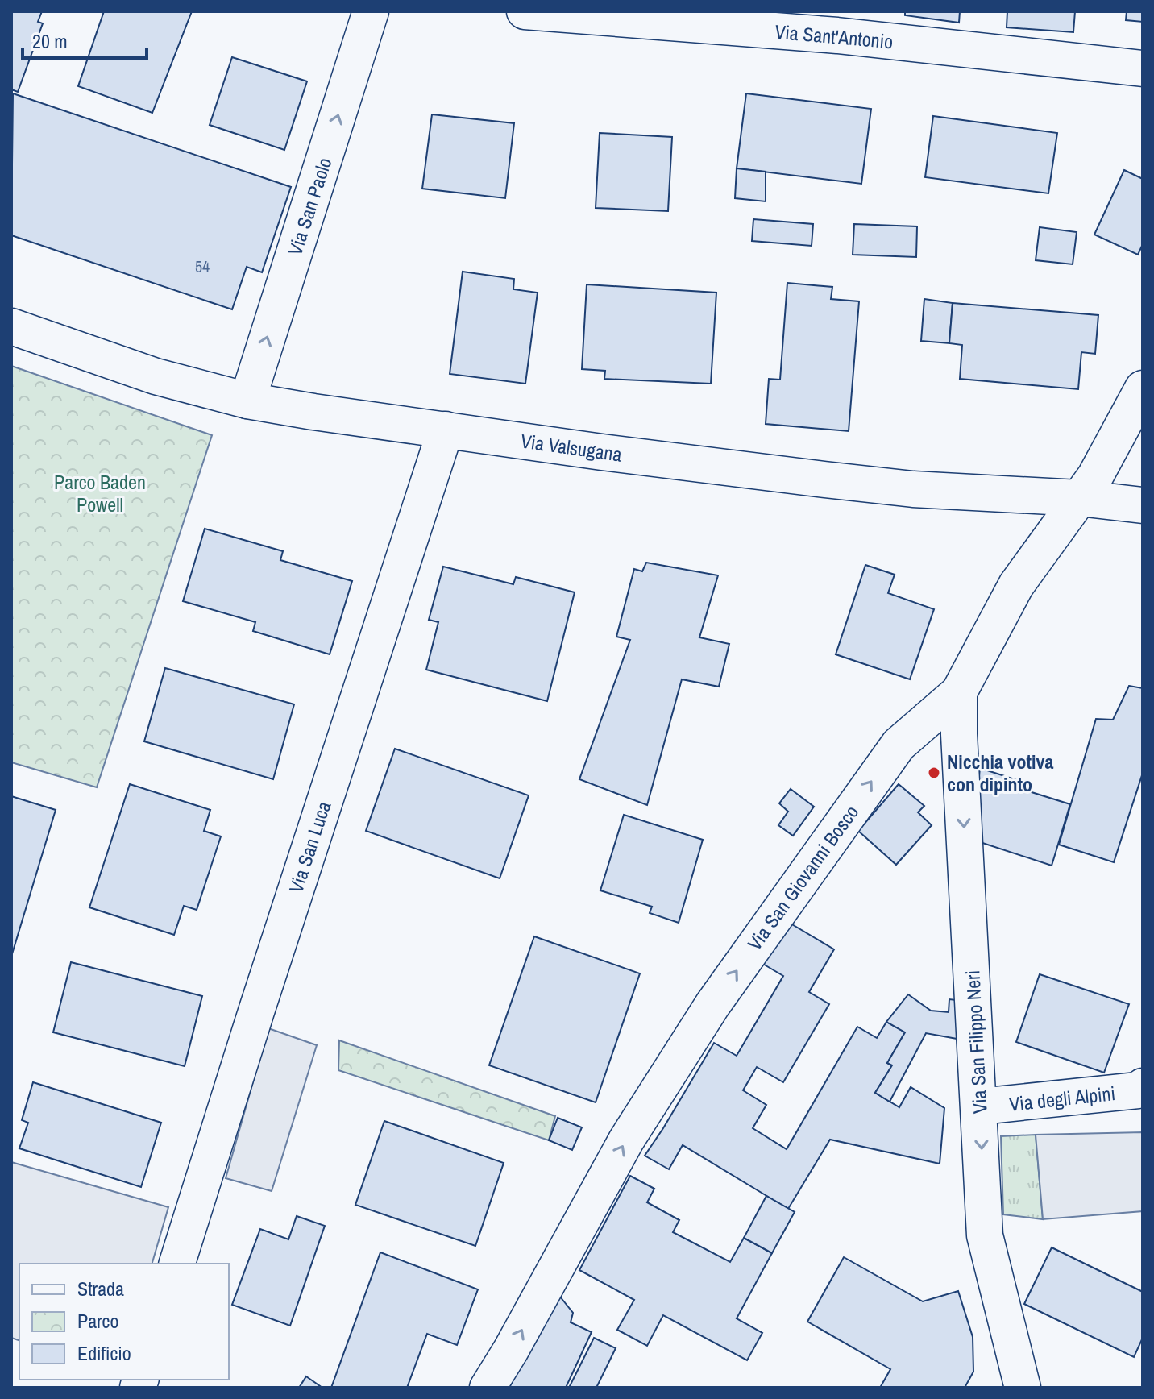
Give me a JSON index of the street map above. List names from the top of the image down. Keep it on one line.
{"streets":{"street":["Via Sant'Antonio","Via San Paolo","Via Valsugana","Via San Luca","Via San Giovanni Bosco","Via San Filippo Neri","Via degli Alpini"]},"crossings":[["Via San Paolo","Via Valsugana"],["Via Valsugana","Via San Luca"],["Via Valsugana","Via San Giovanni Bosco"],["Via San Giovanni Bosco","Via San Filippo Neri"],["Via San Filippo Neri","Via degli Alpini"]],"one_way":["Via San Paolo","Via San Giovanni Bosco","Via San Filippo Neri"],"parks":["Parco Baden Powell"],"places":["Nicchia votiva con dipinto"],"house_numbers":["54"],"legend":["Strada","Parco","Edificio"],"scale_bar":"20 m"}
